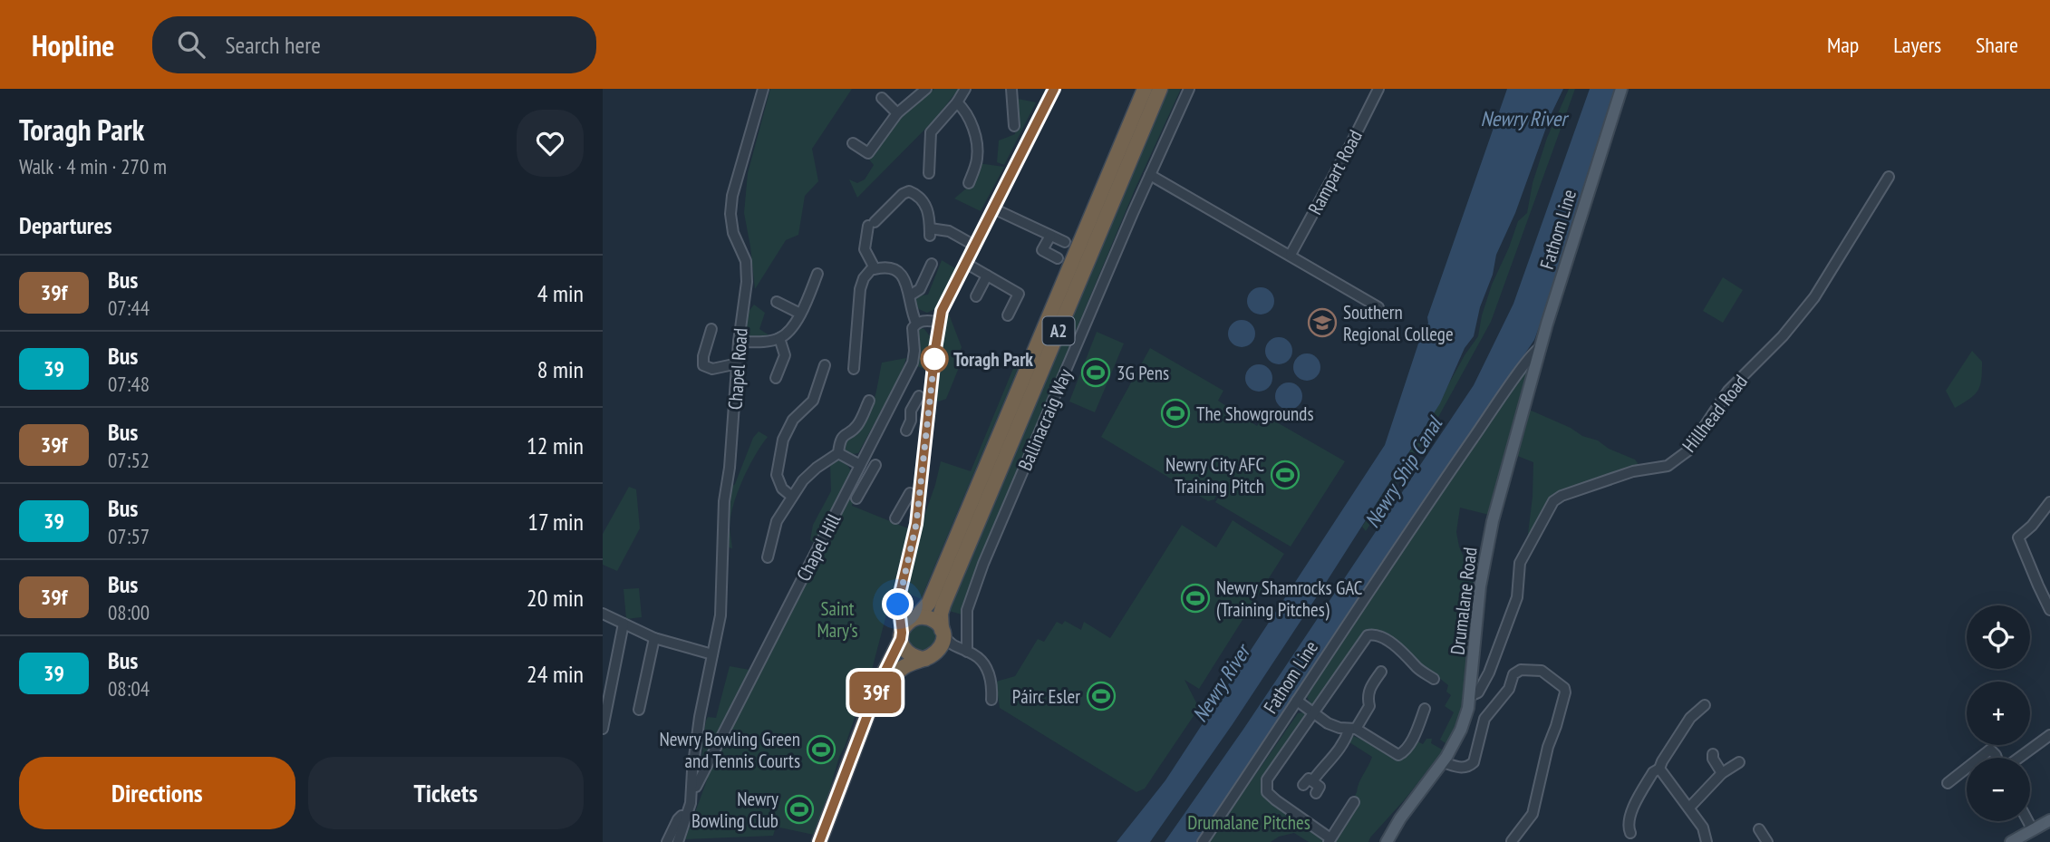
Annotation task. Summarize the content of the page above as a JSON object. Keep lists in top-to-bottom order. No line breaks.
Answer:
{"streets":{"highway":["A2"],"main road":["Fathom Line","Drumalane Road"],"street":["Rampart Road","Chapel Road","Hillhead Road","Ballinacraig Way","Chapel Hill"]},"crossings":[["Fathom Line","Drumalane Road"],["Chapel Road","Chapel Hill"],["Hillhead Road","Drumalane Road"]],"water":["Newry River","Newry Ship Canal"],"parks":["Saint Mary's","Drumalane Pitches"],"places":{"school or university":["Southern Regional College"],"other":["Toragh Park"],"sports":["3G Pens","The Showgrounds","Newry City AFC Training Pitch","Newry Shamrocks GAC (Training Pitches)","Páirc Esler","Newry Bowling Green and Tennis Courts","Newry Bowling Club"]},"lines":["bus line 39f"],"page":{"header":"Hopline","search":"Search here","nav":["Map","Layers","Share"],"heading":[["Toragh Park","Walk · 4 min · 270 m"],"Departures"],"on_map":"39f","list":[{"mark":"39f","name":"Bus","note":"07:44","value":"4 min"},{"mark":"39","name":"Bus","note":"07:48","value":"8 min"},{"mark":"39f","name":"Bus","note":"07:52","value":"12 min"},{"mark":"39","name":"Bus","note":"07:57","value":"17 min"},{"mark":"39f","name":"Bus","note":"08:00","value":"20 min"},{"mark":"39","name":"Bus","note":"08:04","value":"24 min"}],"map_buttons":["+","−"],"buttons":["Directions","Tickets"]}}
